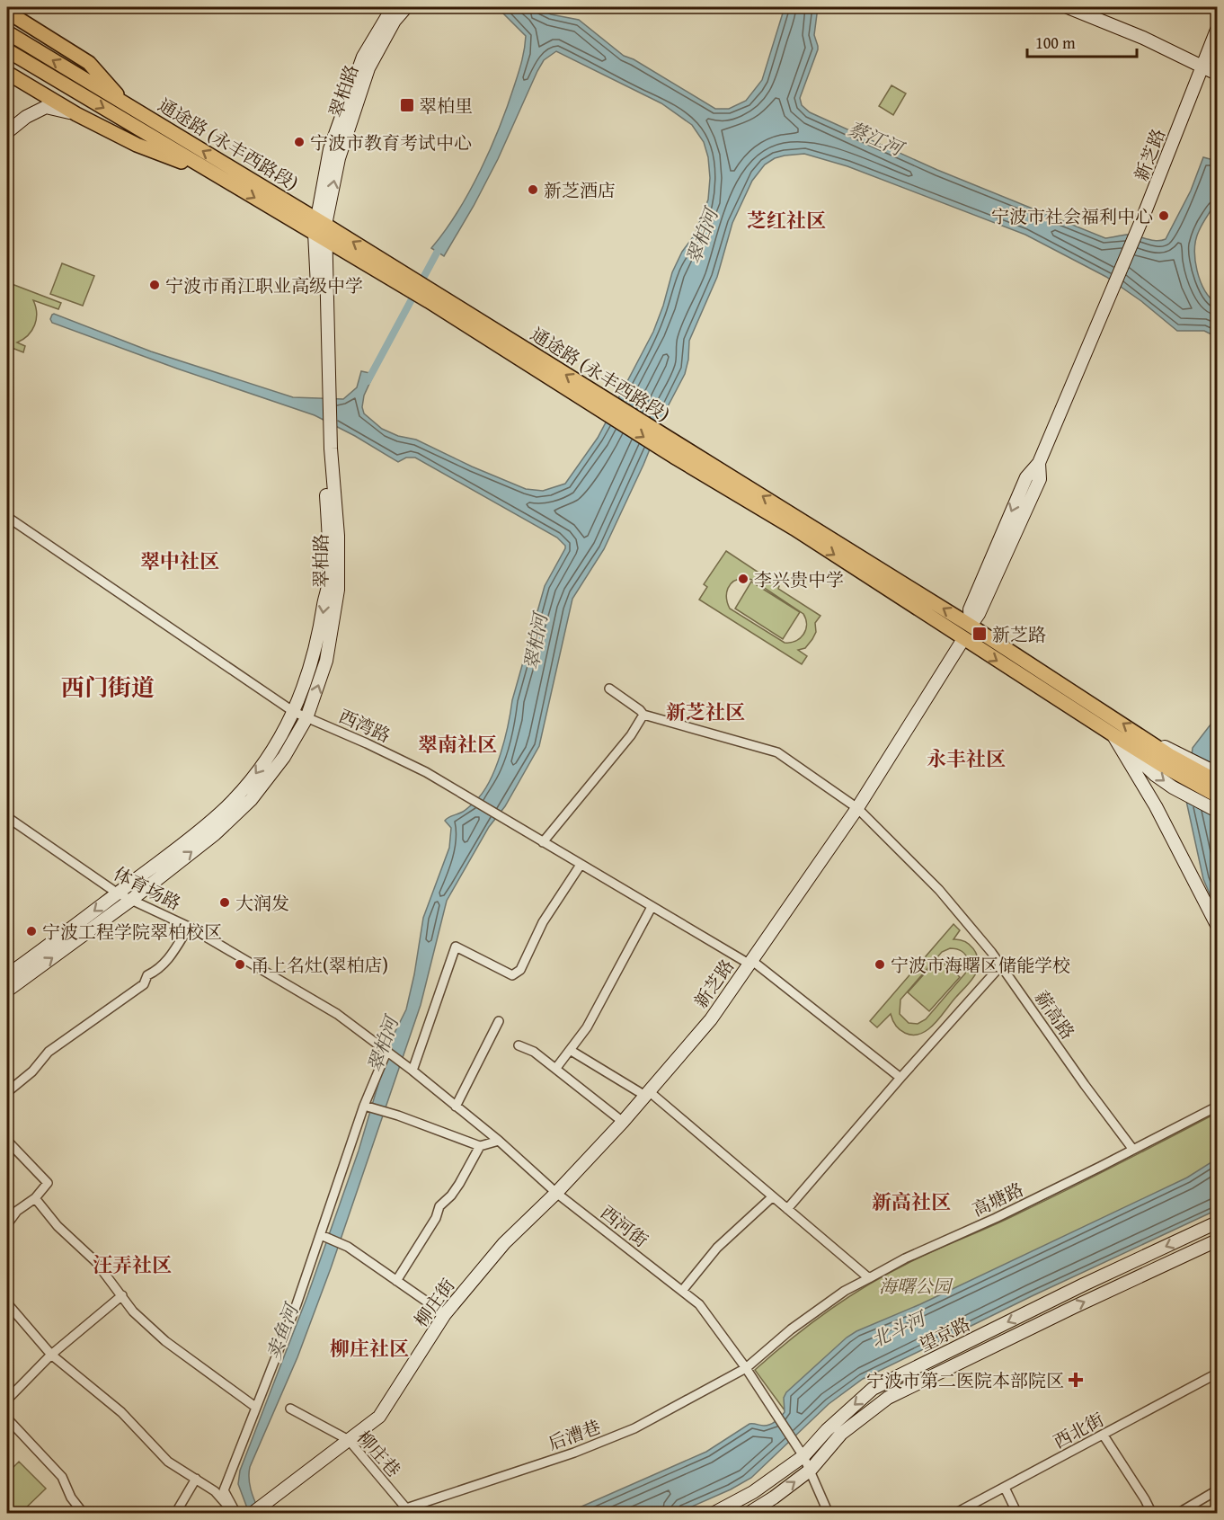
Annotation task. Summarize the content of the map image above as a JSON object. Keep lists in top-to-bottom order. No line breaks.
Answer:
{"streets":{"main road":["翠柏路","通途路 (永丰西路段)","新芝路","柳庄街","望京路"],"street":["西湾路","体育场路","薪高路","高塘路","西河街","西北街","后漕巷","柳庄巷"]},"crossings":[["翠柏路","通途路 (永丰西路段)"],["翠柏路","西湾路"],["翠柏路","体育场路"],["通途路 (永丰西路段)","新芝路"],["新芝路","西湾路"],["新芝路","薪高路"],["新芝路","西河街"],["新芝路","柳庄街"],["体育场路","西河街"],["薪高路","高塘路"],["高塘路","西河街"],["高塘路","后漕巷"],["西河街","柳庄街"],["西河街","望京路"],["西河街","后漕巷"],["柳庄街","柳庄巷"],["后漕巷","柳庄巷"]],"districts":["芝红社区","翠中社区","西门街道","新芝社区","翠南社区","永丰社区","新高社区","汪弄社区","柳庄社区"],"water":["蔡江河","翠柏河","北斗河","卖鱼河"],"parks":["海曙公园"],"places":{"transit":["翠柏里","新芝路"],"other":["宁波市教育考试中心","新芝酒店","宁波市社会福利中心","宁波市甬江职业高级中学","李兴贵中学","大润发","宁波工程学院翠柏校区","甬上名灶(翠柏店)","宁波市海曙区储能学校"],"health":["宁波市第二医院本部院区"]},"scale_bar":"100 m"}
